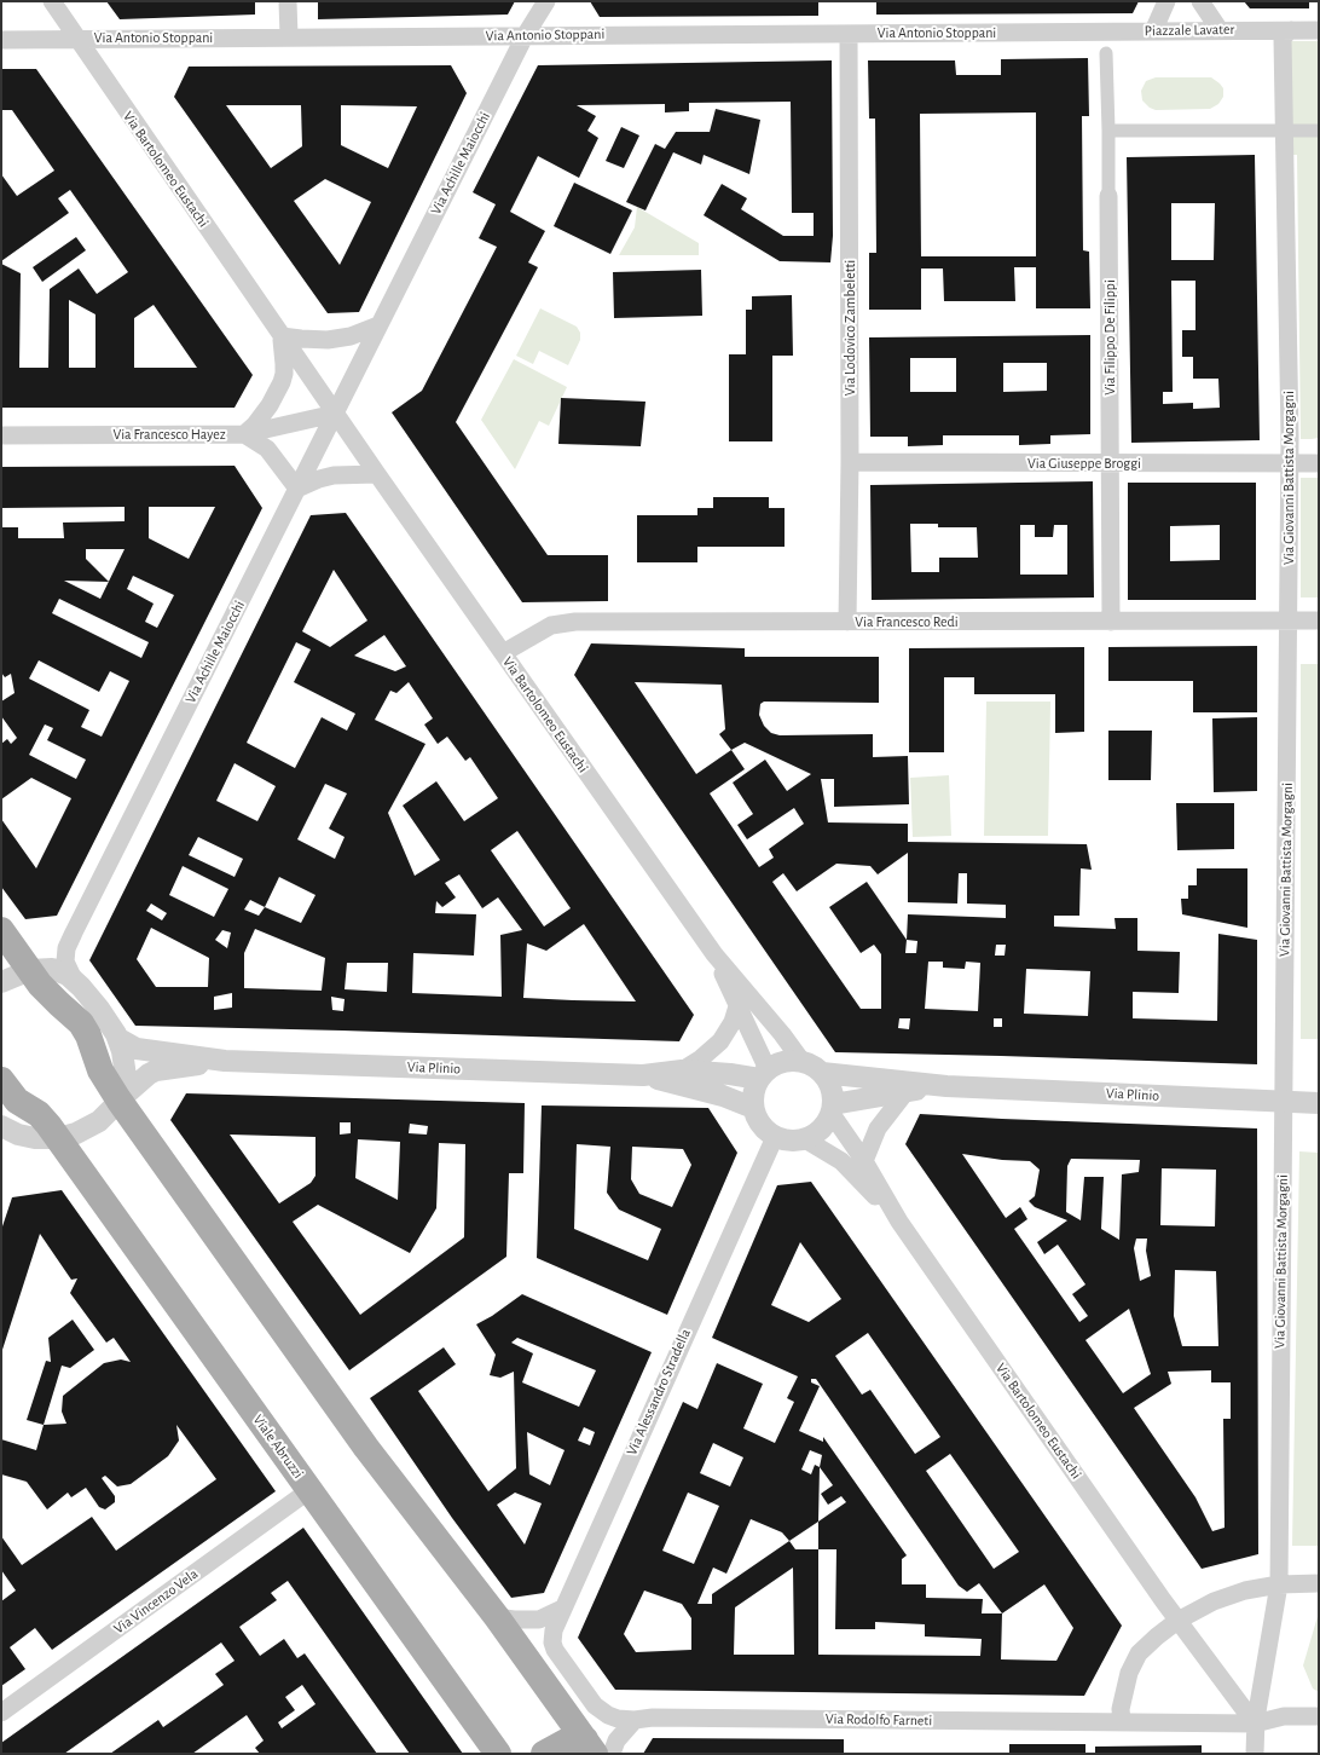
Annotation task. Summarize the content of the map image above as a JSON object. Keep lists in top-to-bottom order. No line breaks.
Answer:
{"streets":{"main road":["Viale Abruzzi"],"street":["Piazzale Lavater","Via Antonio Stoppani","Via Achille Maiocchi","Via Bartolomeo Eustachi","Via Lodovico Zambeletti","Via Filippo De Filippi","Via Francesco Hayez","Via Giuseppe Broggi","Via Giovanni Battista Morgagni","Via Francesco Redi","Via Plinio","Via Alessandro Stradella","Via Vincenzo Vela","Via Rodolfo Farneti"]},"crossings":[["Piazzale Lavater","Via Antonio Stoppani"],["Via Antonio Stoppani","Via Achille Maiocchi"],["Via Antonio Stoppani","Via Bartolomeo Eustachi"],["Via Antonio Stoppani","Via Lodovico Zambeletti"],["Via Achille Maiocchi","Via Bartolomeo Eustachi"],["Via Achille Maiocchi","Via Francesco Hayez"],["Via Bartolomeo Eustachi","Via Francesco Hayez"],["Via Bartolomeo Eustachi","Via Giovanni Battista Morgagni"],["Via Bartolomeo Eustachi","Via Francesco Redi"],["Via Bartolomeo Eustachi","Via Plinio"],["Via Bartolomeo Eustachi","Via Alessandro Stradella"],["Via Bartolomeo Eustachi","Via Rodolfo Farneti"],["Via Lodovico Zambeletti","Via Giuseppe Broggi"],["Via Lodovico Zambeletti","Via Francesco Redi"],["Via Filippo De Filippi","Via Giuseppe Broggi"],["Via Filippo De Filippi","Via Francesco Redi"],["Via Giuseppe Broggi","Via Giovanni Battista Morgagni"],["Via Giovanni Battista Morgagni","Via Francesco Redi"],["Via Giovanni Battista Morgagni","Via Plinio"],["Via Giovanni Battista Morgagni","Via Rodolfo Farneti"],["Via Plinio","Via Alessandro Stradella"],["Via Alessandro Stradella","Via Rodolfo Farneti"],["Viale Abruzzi","Via Vincenzo Vela"]]}
